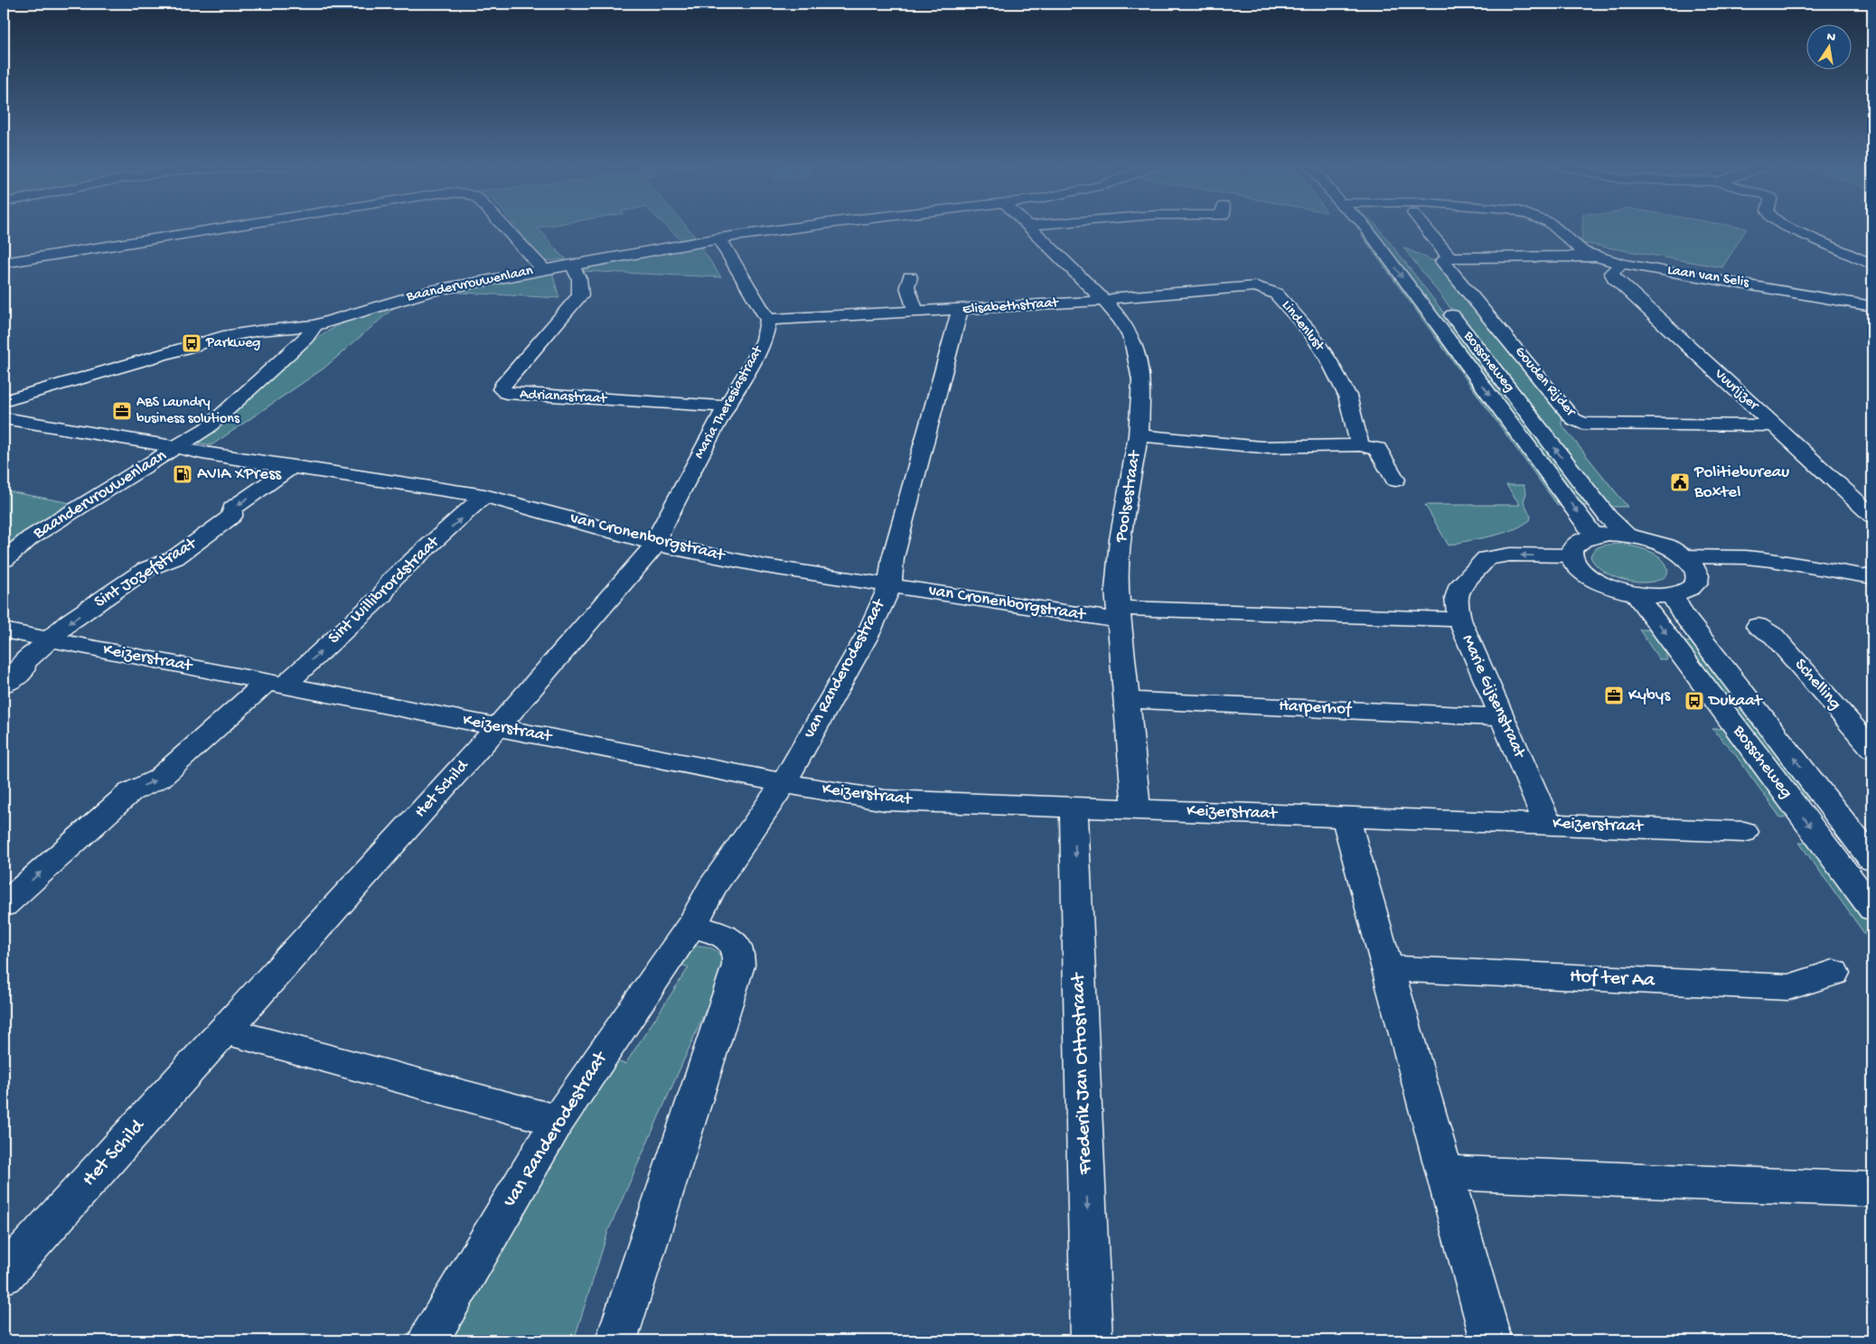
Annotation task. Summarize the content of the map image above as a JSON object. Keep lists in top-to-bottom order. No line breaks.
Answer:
{"streets":{"street":["Laan van Selis","Baandervrouwenlaan","Elisabethstraat","Lindenlust","Bosscheweg","Gouden Rijder","Vuurijzer","Adrianastraat","Maria Theresiastraat","Poolsestraat","van Cronenborgstraat","Sint Jozefstraat","Sint Willibrordstraat","Keizerstraat","van Randerodestraat","Schelling","Marie Gijsenstraat","Harperhof","Het Schild","Hof ter Aa","Frederik Jan Ottostraat"]},"crossings":[["Laan van Selis","Vuurijzer"],["Baandervrouwenlaan","Adrianastraat"],["Baandervrouwenlaan","van Cronenborgstraat"],["Elisabethstraat","Lindenlust"],["Elisabethstraat","Maria Theresiastraat"],["Elisabethstraat","Poolsestraat"],["Elisabethstraat","van Randerodestraat"],["Lindenlust","Poolsestraat"],["Gouden Rijder","Vuurijzer"],["Adrianastraat","Maria Theresiastraat"],["Maria Theresiastraat","van Cronenborgstraat"],["Maria Theresiastraat","Het Schild"],["Poolsestraat","van Cronenborgstraat"],["Poolsestraat","Keizerstraat"],["Poolsestraat","Harperhof"],["van Cronenborgstraat","Sint Jozefstraat"],["van Cronenborgstraat","Sint Willibrordstraat"],["van Cronenborgstraat","van Randerodestraat"],["van Cronenborgstraat","Het Schild"],["Sint Jozefstraat","Keizerstraat"],["Sint Willibrordstraat","Keizerstraat"],["Keizerstraat","van Randerodestraat"],["Keizerstraat","Marie Gijsenstraat"],["Keizerstraat","Het Schild"],["Keizerstraat","Frederik Jan Ottostraat"],["Marie Gijsenstraat","Harperhof"]],"one_way":["Sint Willibrordstraat","Frederik Jan Ottostraat"],"places":{"bus stop":["Parkweg","Dukaat"],"office":["ABS Laundry business solutions","Kybys"],"fuel station":["AVIA XPress"],"public building":["Politiebureau Boxtel"]},"north":"top"}
